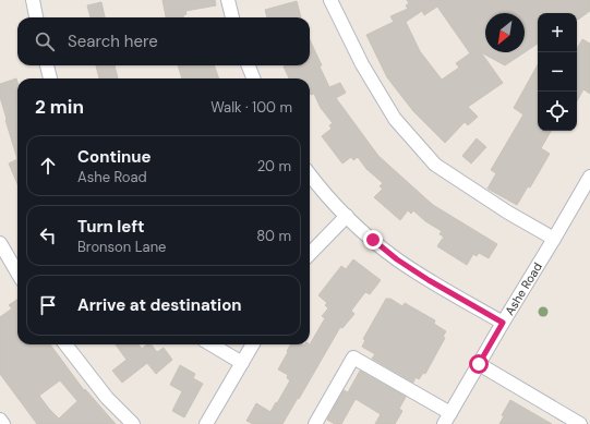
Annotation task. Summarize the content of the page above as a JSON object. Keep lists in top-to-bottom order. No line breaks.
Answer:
{"streets":{"street":["Ashe Road"]},"north":"bottom left","page":{"map_buttons":["+","−"],"search":"Search here","heading":["2 min","Walk · 100 m"],"list":[["Continue","Ashe Road","20 m"],["Turn left","Bronson Lane","80 m"],"Arrive at destination"]}}
